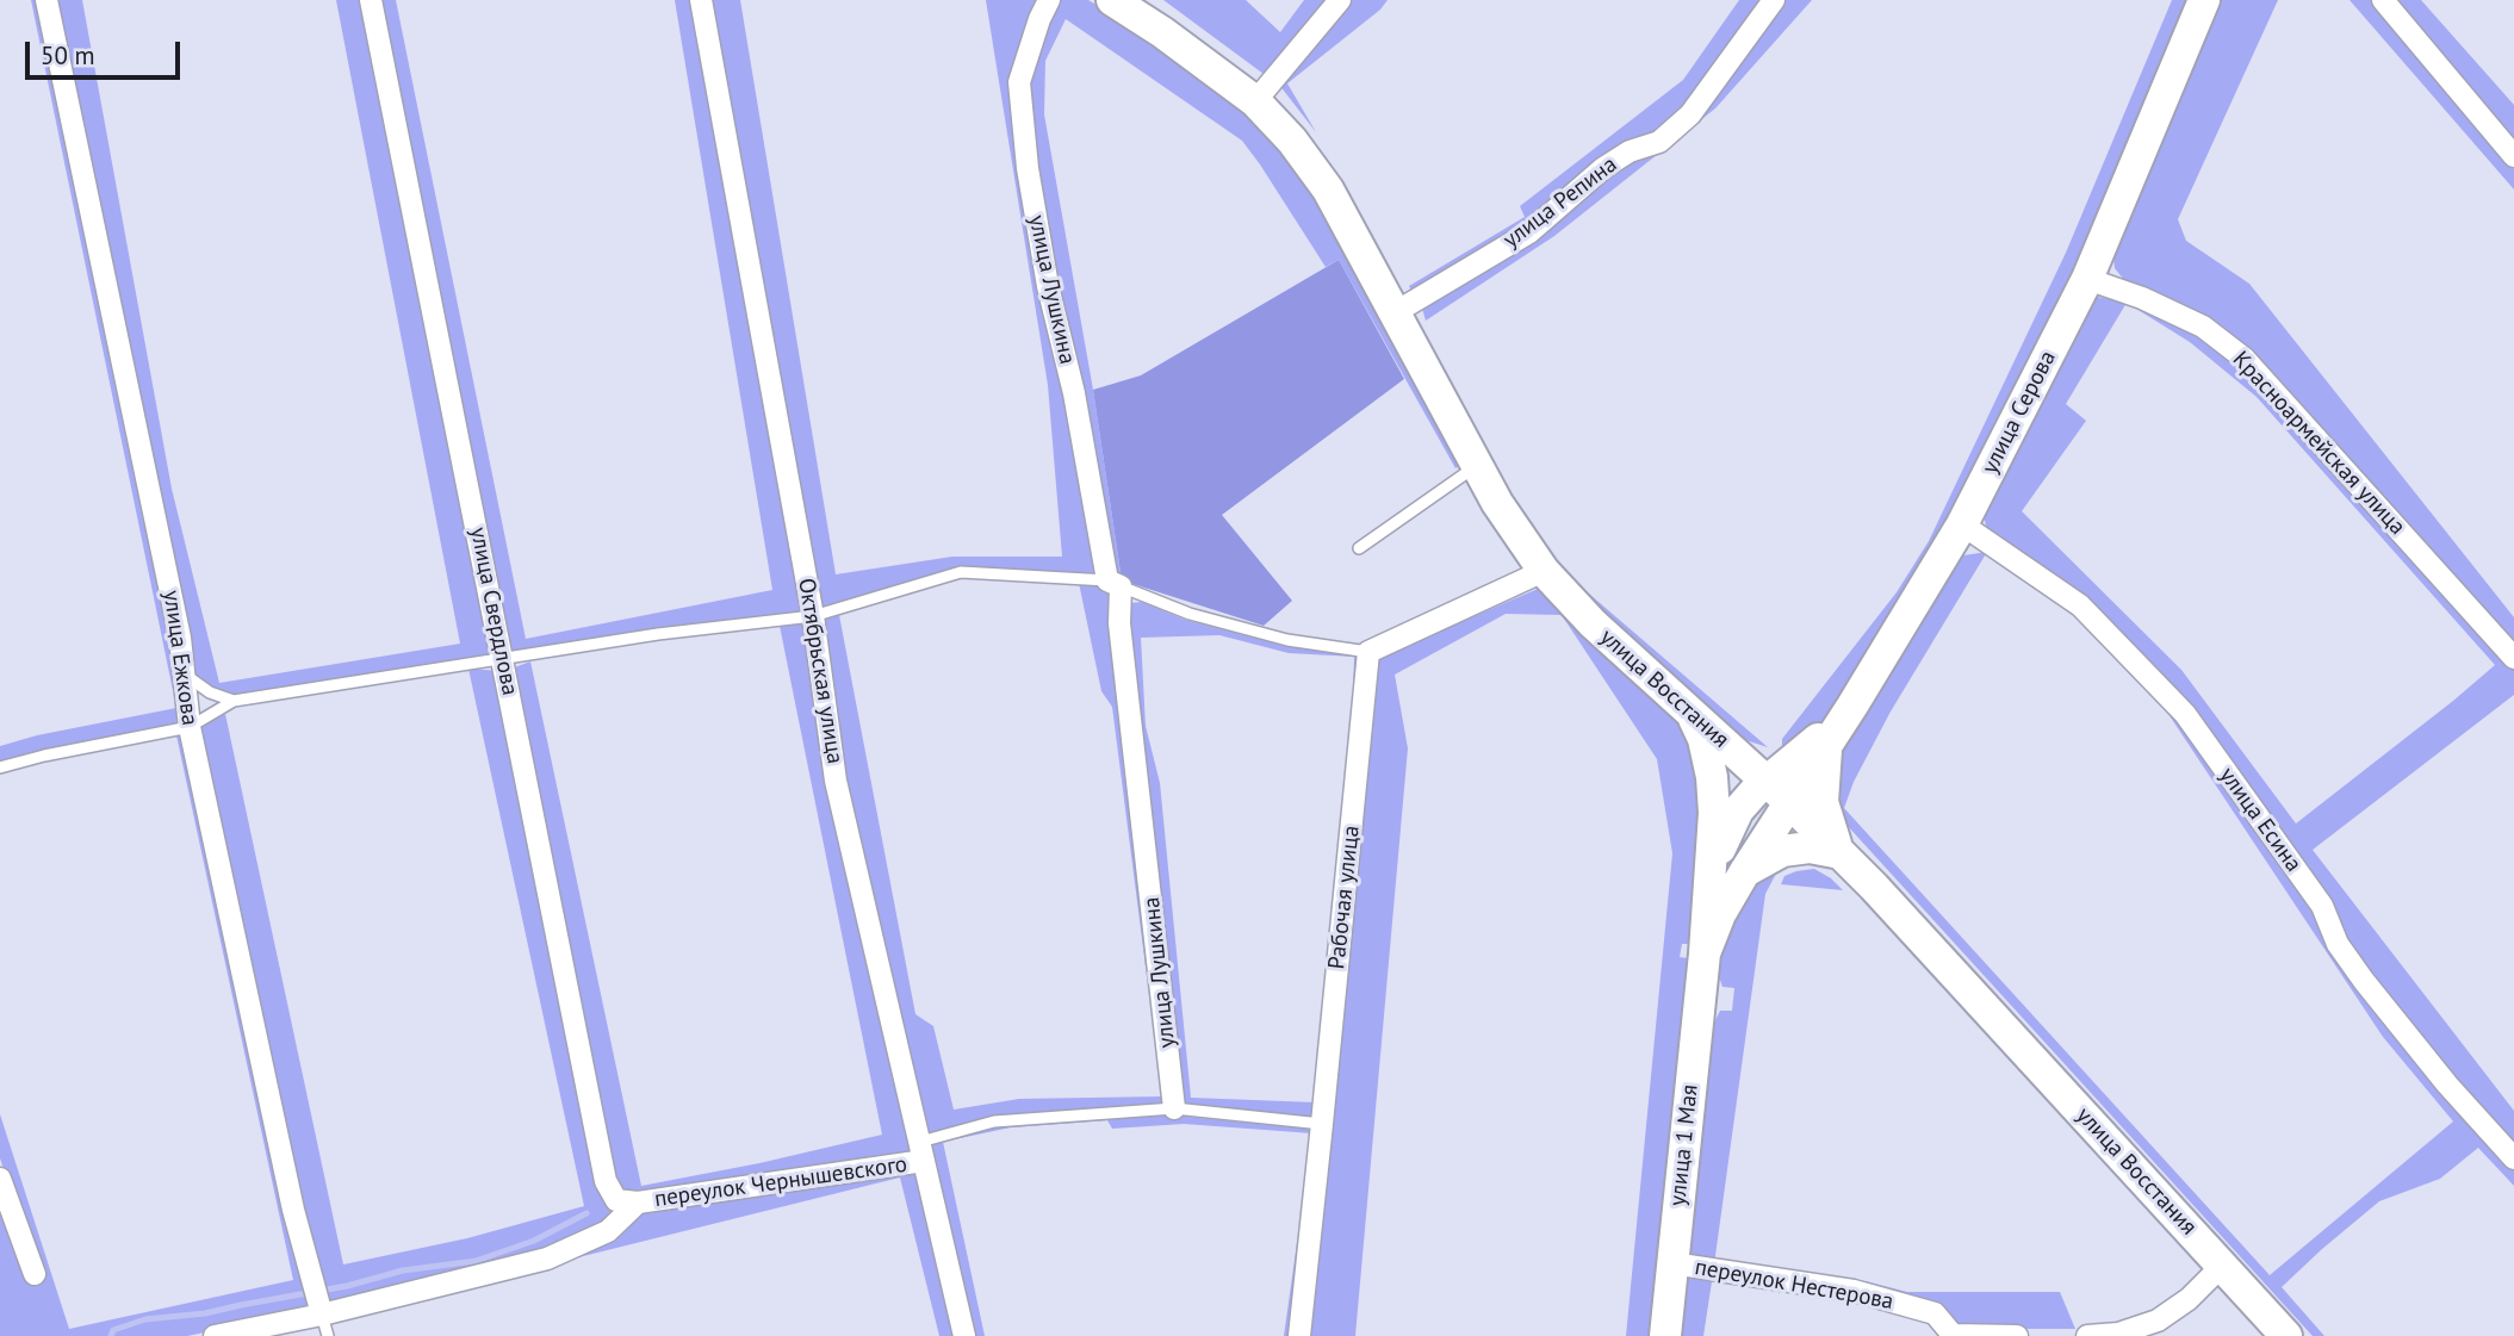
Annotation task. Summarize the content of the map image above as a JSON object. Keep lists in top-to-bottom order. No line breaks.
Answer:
{"streets":{"main road":["улица Серова","улица Восстания","улица 1 Мая"],"street":["улица Репина","улица Лушкина","Красноармейская улица","улица Свердлова","улица Ежкова","Октябрьская улица","улица Есина","Рабочая улица","переулок Чернышевского","переулок Нестерова"]},"crossings":[["улица Репина","улица Восстания"],["улица Серова","Красноармейская улица"],["улица Серова","улица Восстания"],["улица Серова","улица Есина"],["улица Серова","улица 1 Мая"],["улица Свердлова","переулок Чернышевского"],["улица Ежкова","переулок Чернышевского"],["Октябрьская улица","переулок Чернышевского"],["улица Восстания","улица 1 Мая"],["улица 1 Мая","переулок Нестерова"]],"scale_bar":"50 m"}
